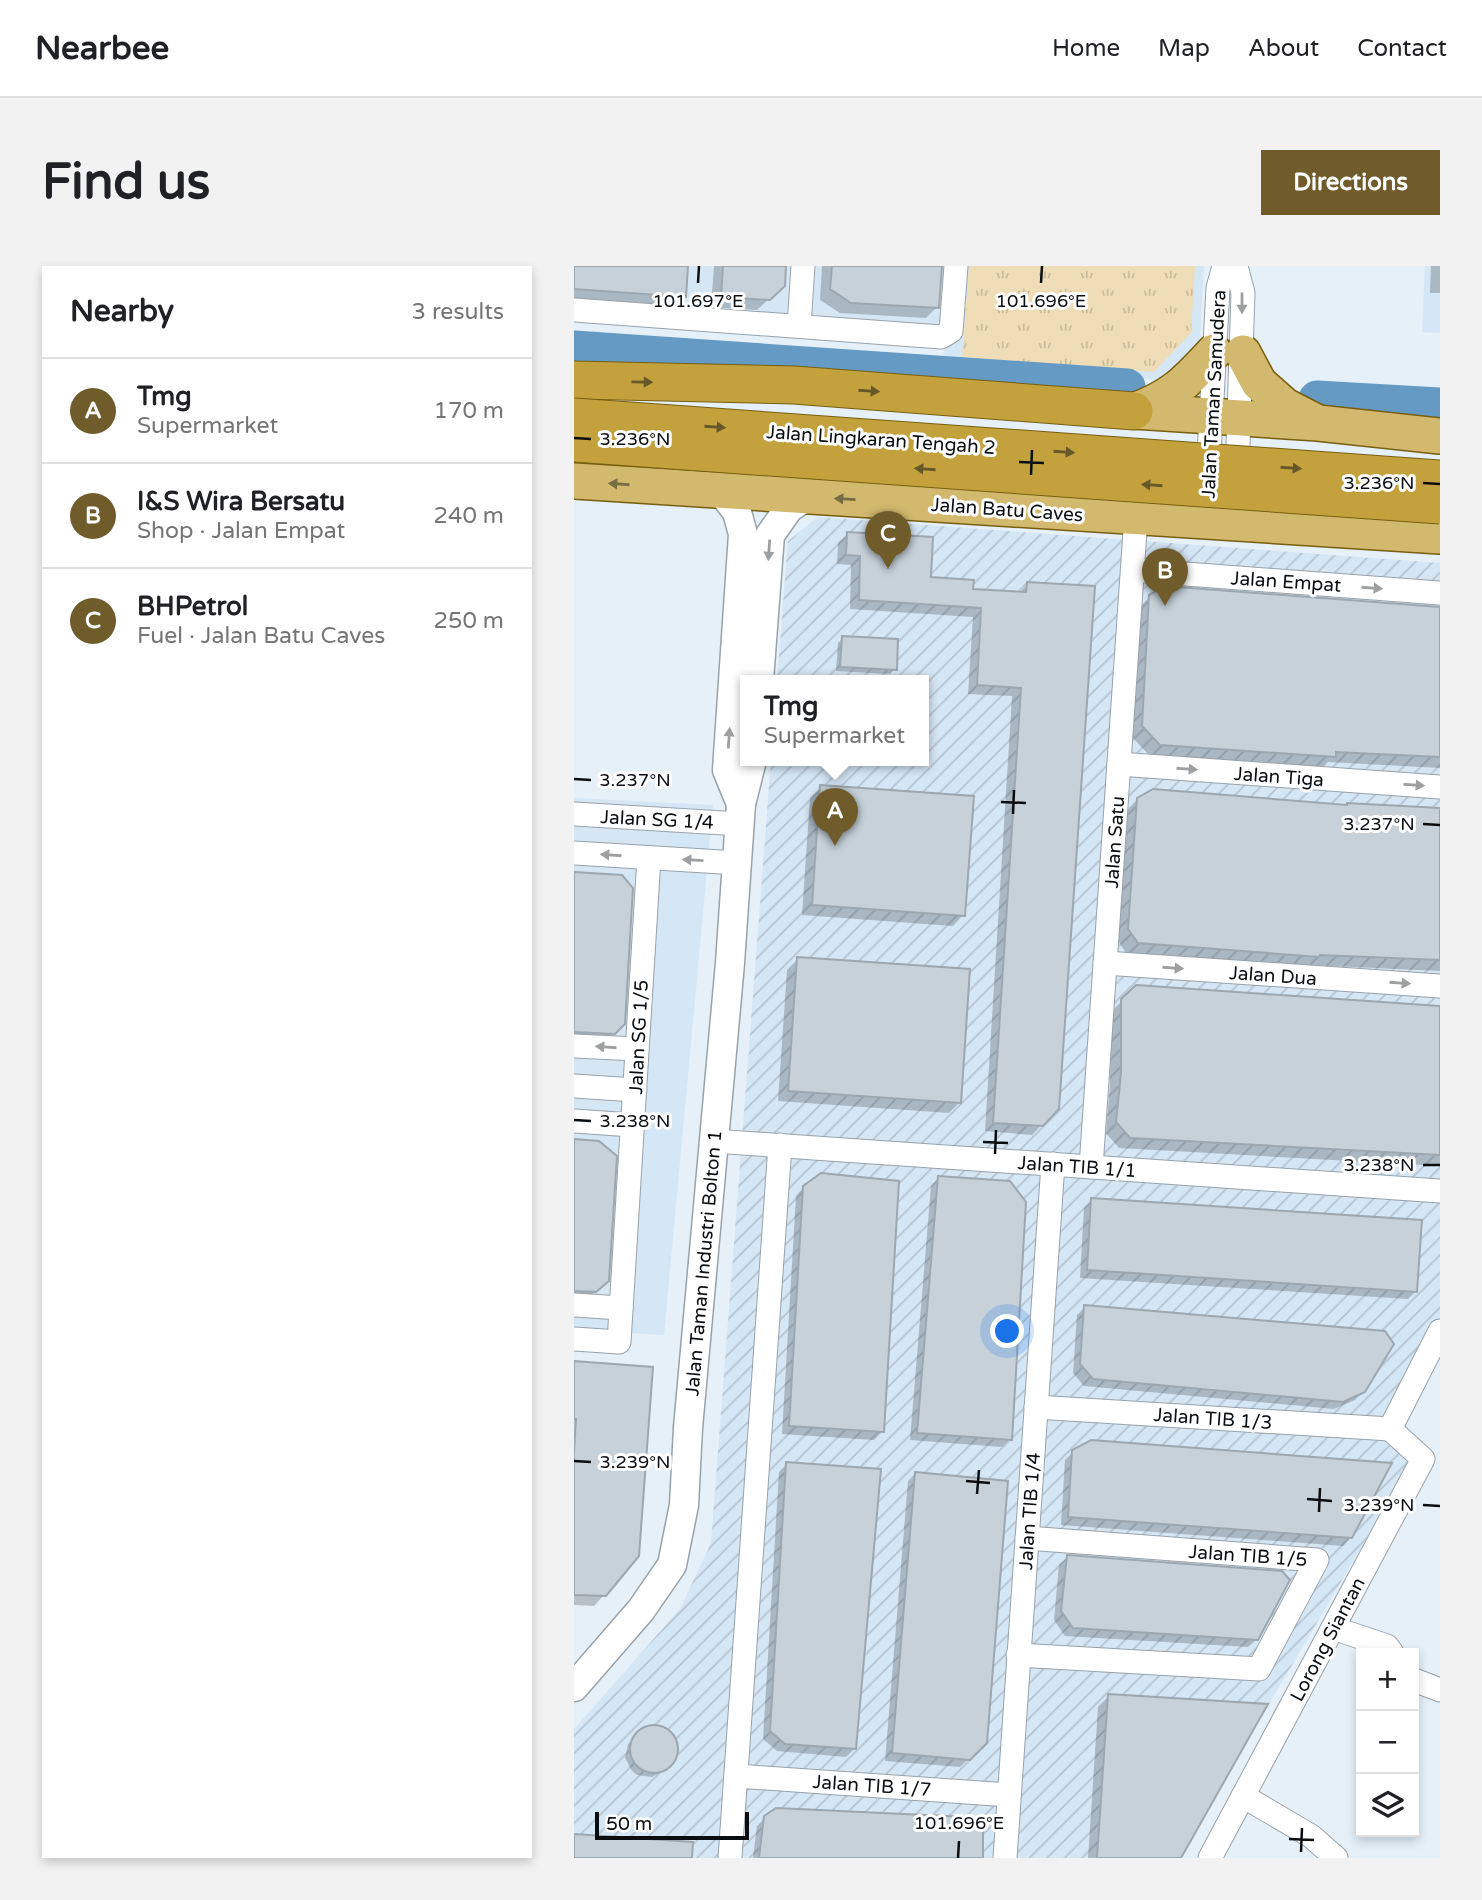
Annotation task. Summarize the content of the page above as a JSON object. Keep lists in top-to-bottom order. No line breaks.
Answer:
{"streets":{"highway":["Jalan Lingkaran Tengah 2"],"main road":["Jalan Batu Caves"],"street":["Jalan Taman Samudera","Jalan Empat","Jalan Tiga","Jalan SG 1/4","Jalan Satu","Jalan Dua","Jalan SG 1/5","Jalan TIB 1/1","Jalan Taman Industri Bolton 1","Jalan TIB 1/3","Jalan TIB 1/4","Jalan TIB 1/5","Lorong Siantan","Jalan TIB 1/7"]},"crossings":[["Jalan Taman Samudera","Jalan Batu Caves"],["Jalan Batu Caves","Jalan Satu"],["Jalan Batu Caves","Jalan Taman Industri Bolton 1"],["Jalan Empat","Jalan Satu"],["Jalan Tiga","Jalan Satu"],["Jalan SG 1/4","Jalan Taman Industri Bolton 1"],["Jalan Satu","Jalan Dua"],["Jalan Satu","Jalan TIB 1/1"],["Jalan TIB 1/1","Jalan Taman Industri Bolton 1"],["Jalan TIB 1/1","Jalan TIB 1/4"],["Jalan TIB 1/3","Jalan TIB 1/4"],["Jalan TIB 1/3","Lorong Siantan"],["Jalan TIB 1/4","Jalan TIB 1/5"],["Jalan TIB 1/4","Jalan TIB 1/7"]],"one_way":["Jalan Batu Caves","Jalan Empat","Jalan Tiga","Jalan Dua"],"scale_bar":"50 m","page":{"header":"Nearbee","nav":["Home","Map","About","Contact"],"buttons":"Directions","title":"Find us","heading":["Nearby","3 results"],"list":[{"mark":"A","name":"Tmg","note":"Supermarket","value":"170 m"},{"mark":"B","name":"I&S Wira Bersatu","note":"Shop · Jalan Empat","value":"240 m"},{"mark":"C","name":"BHPetrol","note":"Fuel · Jalan Batu Caves","value":"250 m"}],"pins":["C","B","A"],"popup":["Tmg","Supermarket"],"map_buttons":["+","−"],"scale":"50 m"},"coordinates":["101.697°E","101.696°E","3.236°N","3.237°N","3.238°N","3.239°N"]}
